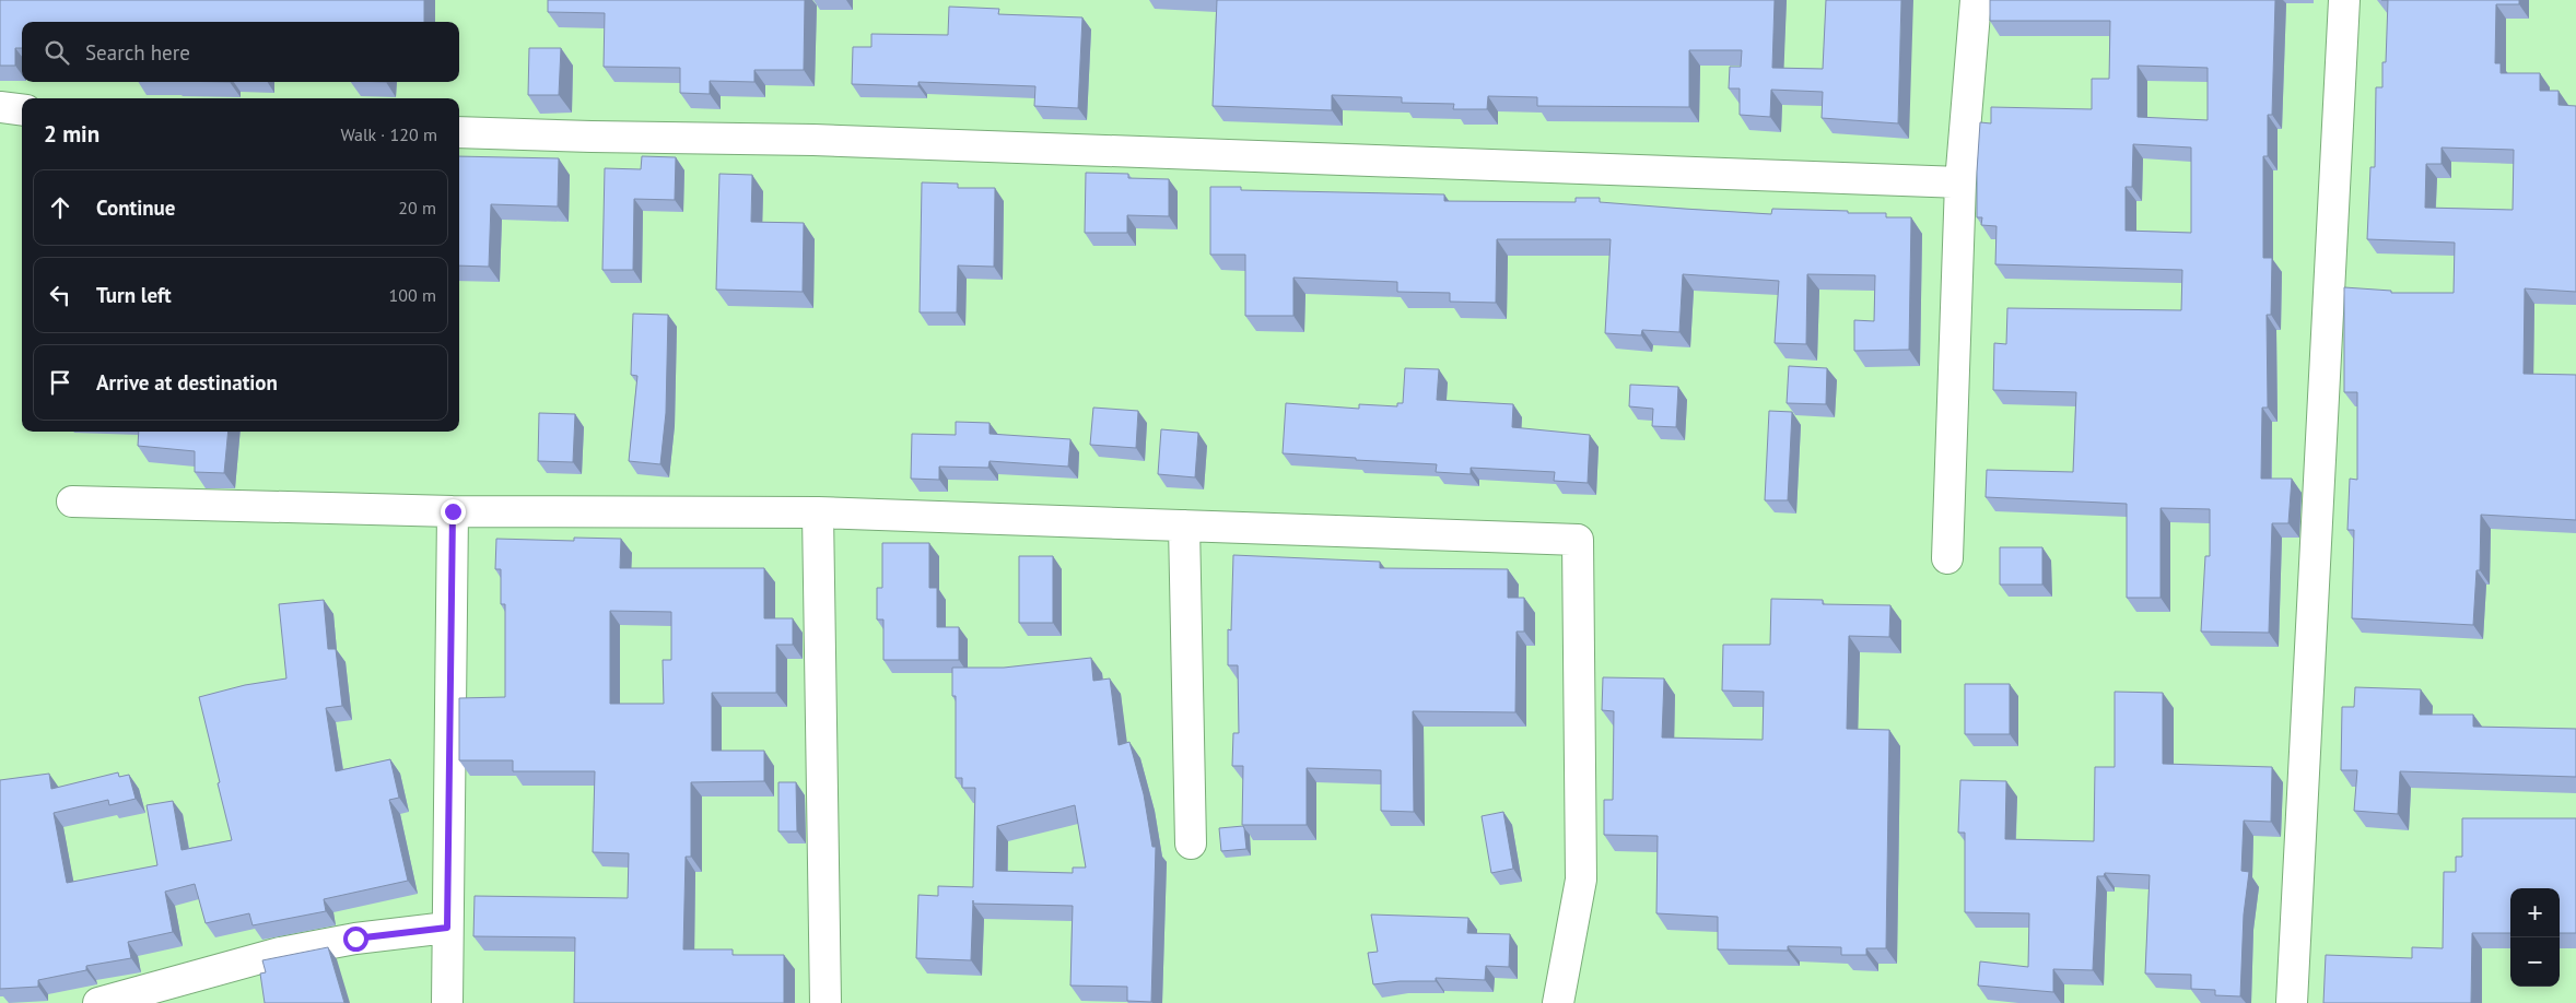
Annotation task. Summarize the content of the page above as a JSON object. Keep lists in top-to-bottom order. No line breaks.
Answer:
{"page":{"search":"Search here","heading":["2 min","Walk · 120 m"],"list":[["Continue","20 m"],["Turn left","100 m"],"Arrive at destination"],"map_buttons":["+","−"]}}
